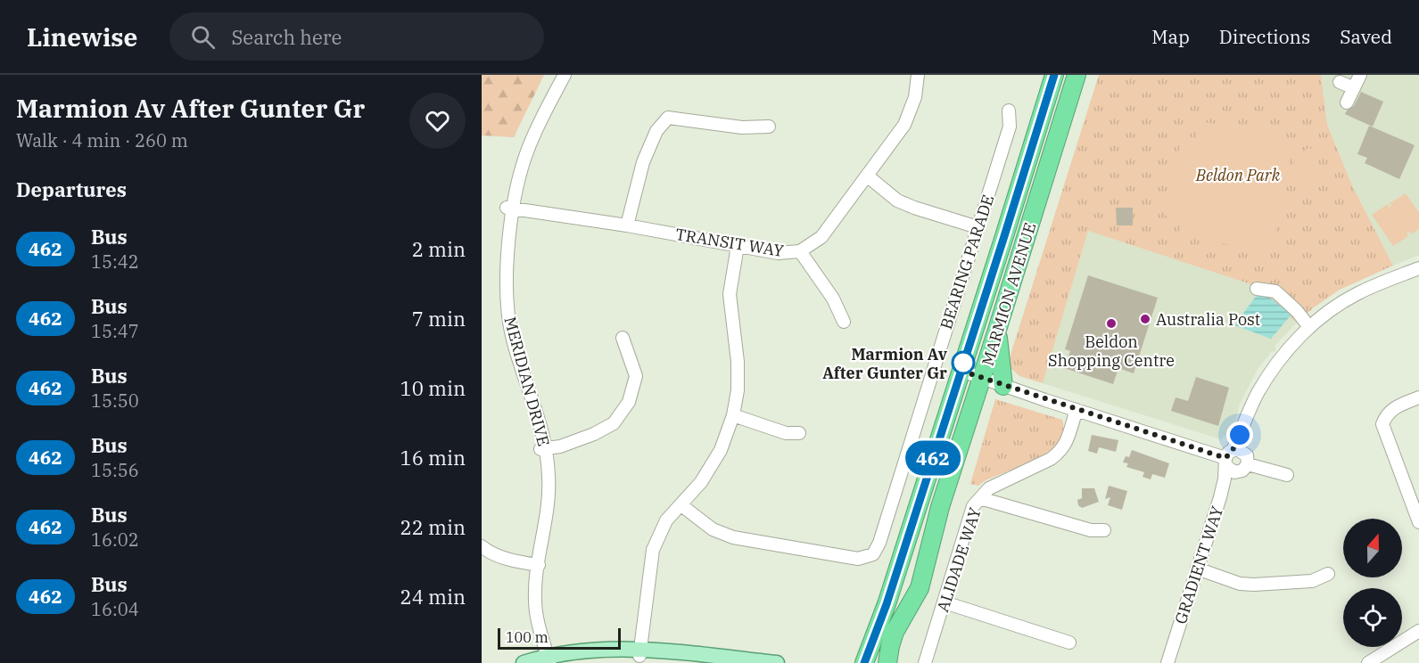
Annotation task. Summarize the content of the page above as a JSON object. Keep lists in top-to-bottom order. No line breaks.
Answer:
{"streets":{"highway":["MARMION AVENUE"],"street":["TRANSIT WAY","BEARING PARADE","MERIDIAN DRIVE","ALIDADE WAY","GRADIENT WAY"]},"crossings":[["TRANSIT WAY","MERIDIAN DRIVE"]],"parks":["Beldon Park"],"places":["Australia Post","Beldon Shopping Centre","Marmion Av After Gunter Gr"],"lines":["bus line 462"],"scale_bar":"100 m","north":"top","page":{"header":"Linewise","search":"Search here","nav":["Map","Directions","Saved"],"heading":[["Marmion Av After Gunter Gr","Walk · 4 min · 260 m"],"Departures"],"on_map":"462","list":[{"mark":"462","name":"Bus","note":"15:42","value":"2 min"},{"mark":"462","name":"Bus","note":"15:47","value":"7 min"},{"mark":"462","name":"Bus","note":"15:50","value":"10 min"},{"mark":"462","name":"Bus","note":"15:56","value":"16 min"},{"mark":"462","name":"Bus","note":"16:02","value":"22 min"},{"mark":"462","name":"Bus","note":"16:04","value":"24 min"}],"scale":"100 m"}}
